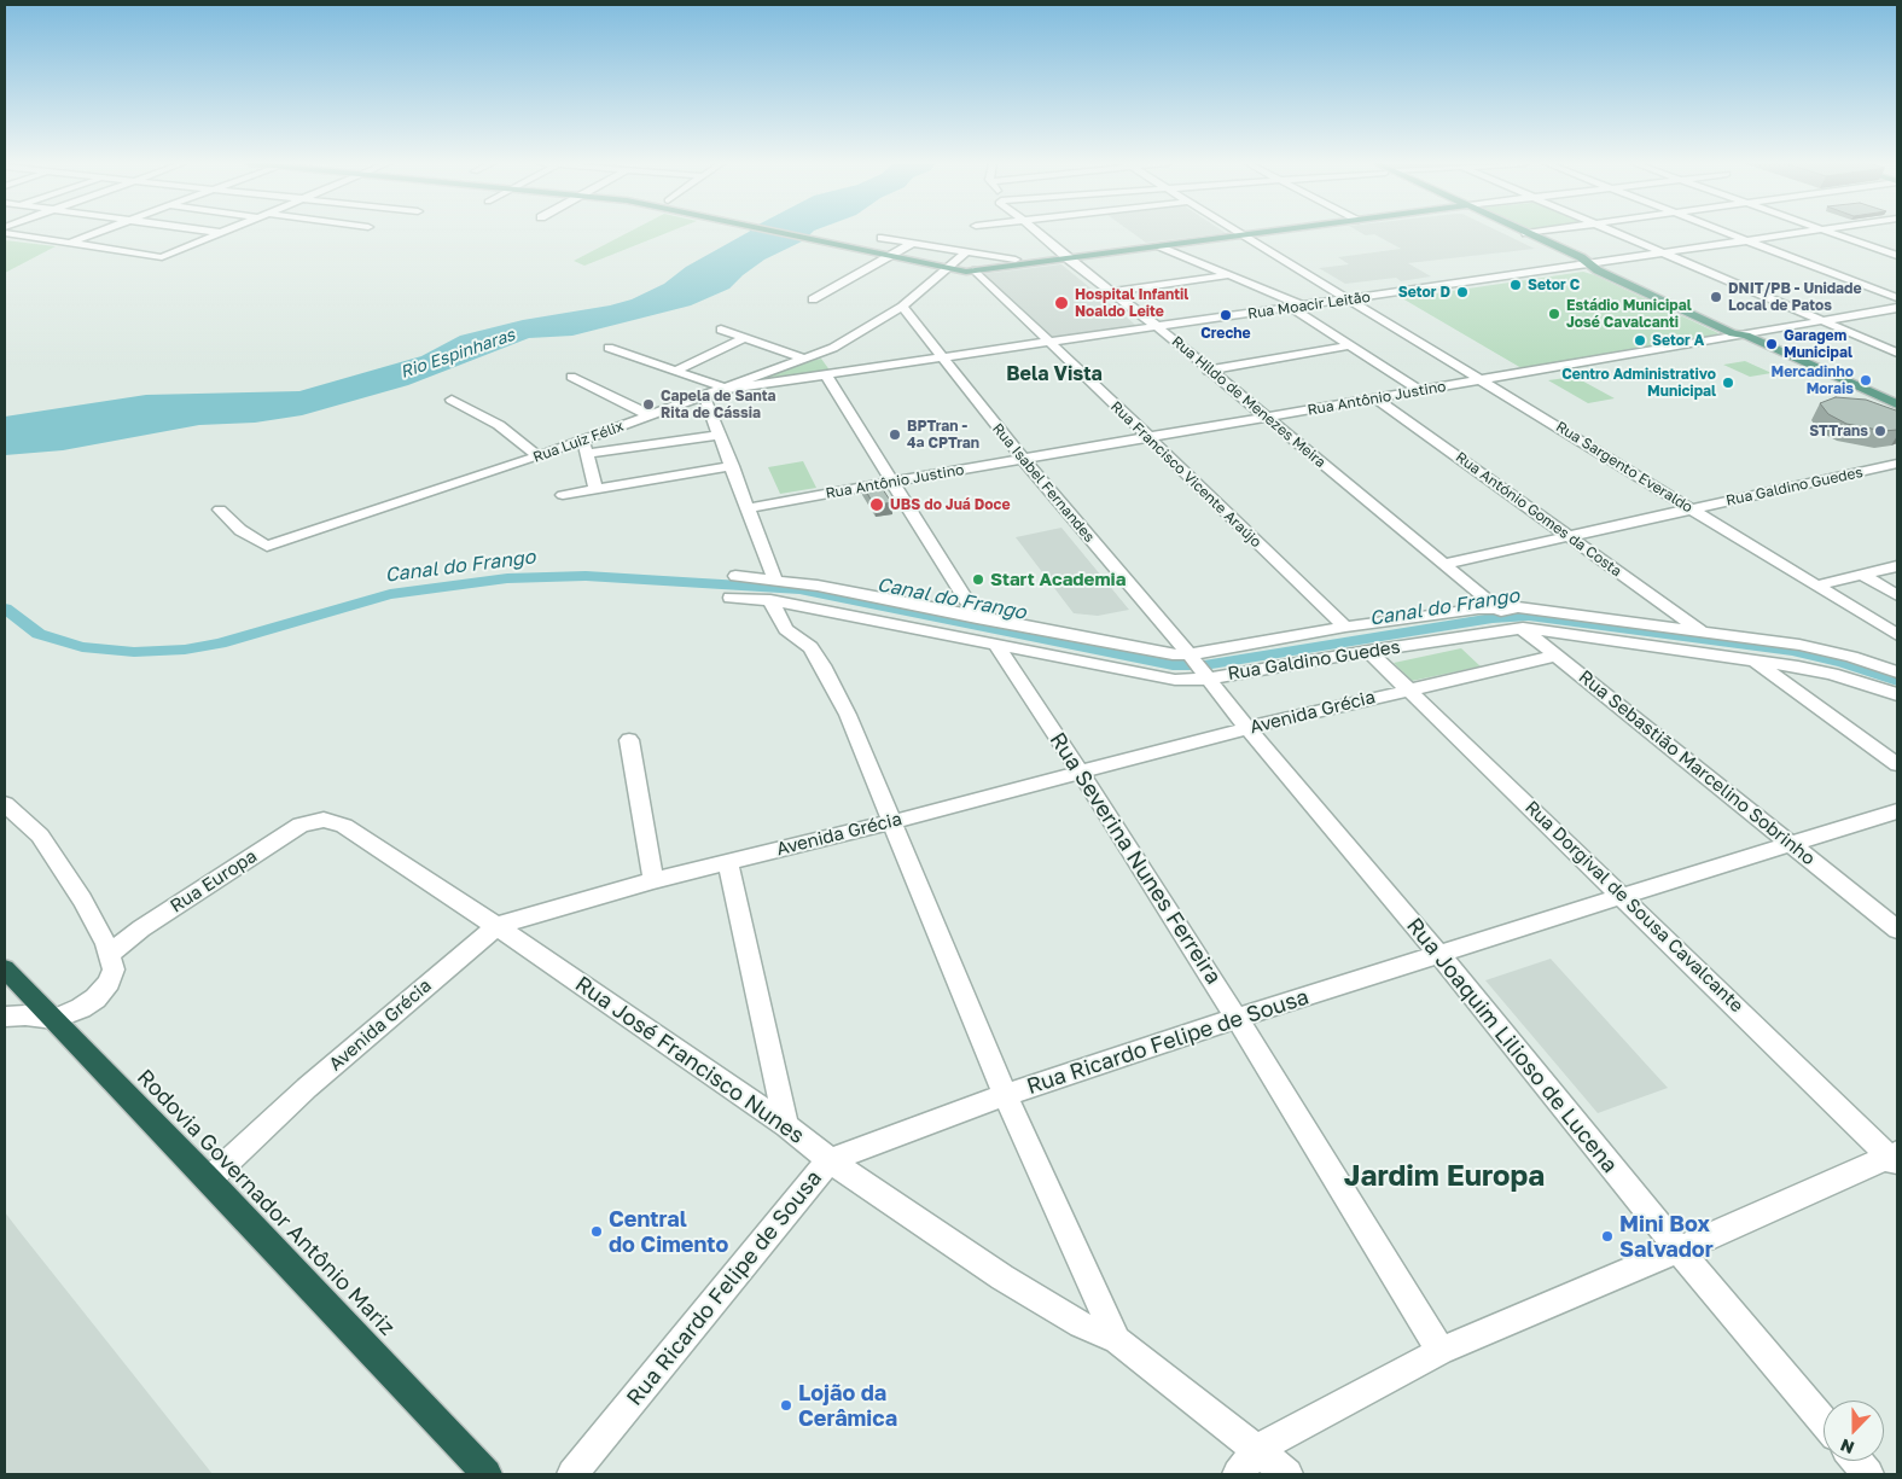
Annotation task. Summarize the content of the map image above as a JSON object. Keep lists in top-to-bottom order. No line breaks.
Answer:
{"streets":{"highway":["Rodovia Governador Antônio Mariz"],"street":["Rua Moacir Leitão","Rua Antônio Justino","Rua Hildo de Menezes Meira","Rua Luiz Félix","Rua Sargento Everaldo","Rua Francisco Vicente Araújo","Rua Isabel Fernandes","Rua Galdino Guedes","Rua António Gomes da Costa","Avenida Grécia","Rua Sebastião Marcelino Sobrinho","Rua Severina Nunes Ferreira","Rua Europa","Rua Dorgival de Sousa Cavalcante","Rua Ricardo Felipe de Sousa","Rua Joaquim Lilioso de Lucena","Rua José Francisco Nunes"]},"crossings":[["Rua Moacir Leitão","Rua Hildo de Menezes Meira"],["Rua Moacir Leitão","Rua Luiz Félix"],["Rua Moacir Leitão","Rua Sargento Everaldo"],["Rua Moacir Leitão","Rua Francisco Vicente Araújo"],["Rua Moacir Leitão","Rua Isabel Fernandes"],["Rua Antônio Justino","Rua Hildo de Menezes Meira"],["Rua Antônio Justino","Rua Sargento Everaldo"],["Rua Antônio Justino","Rua Francisco Vicente Araújo"],["Rua Antônio Justino","Rua Isabel Fernandes"],["Rua Antônio Justino","Rua António Gomes da Costa"],["Rua Hildo de Menezes Meira","Rua Galdino Guedes"],["Rua Hildo de Menezes Meira","Rua Sebastião Marcelino Sobrinho"],["Rua Luiz Félix","Rua Isabel Fernandes"],["Rua Sargento Everaldo","Rua Galdino Guedes"],["Rua Francisco Vicente Araújo","Rua Galdino Guedes"],["Rua Isabel Fernandes","Rua Galdino Guedes"],["Rua Isabel Fernandes","Rua Joaquim Lilioso de Lucena"],["Rua Galdino Guedes","Rua António Gomes da Costa"],["Rua Galdino Guedes","Rua Sebastião Marcelino Sobrinho"],["Rua Galdino Guedes","Rua Severina Nunes Ferreira"],["Rua Galdino Guedes","Rua Dorgival de Sousa Cavalcante"],["Rua Galdino Guedes","Rua Joaquim Lilioso de Lucena"],["Avenida Grécia","Rua Sebastião Marcelino Sobrinho"],["Avenida Grécia","Rua Severina Nunes Ferreira"],["Avenida Grécia","Rua Dorgival de Sousa Cavalcante"],["Avenida Grécia","Rua Joaquim Lilioso de Lucena"],["Avenida Grécia","Rua José Francisco Nunes"],["Avenida Grécia","Rodovia Governador Antônio Mariz"],["Rua Sebastião Marcelino Sobrinho","Rua Ricardo Felipe de Sousa"],["Rua Severina Nunes Ferreira","Rua Ricardo Felipe de Sousa"],["Rua Europa","Rua José Francisco Nunes"],["Rua Dorgival de Sousa Cavalcante","Rua Ricardo Felipe de Sousa"],["Rua Ricardo Felipe de Sousa","Rua Joaquim Lilioso de Lucena"],["Rua Ricardo Felipe de Sousa","Rua José Francisco Nunes"]],"districts":["Bela Vista","Jardim Europa"],"water":["Rio Espinharas","Canal do Frango"],"places":["Setor C","Setor D","DNIT/PB - Unidade Local de Patos","Hospital Infantil Noaldo Leite","Estádio Municipal José Cavalcanti","Creche","Setor A","Garagem Municipal","Mercadinho Morais","Centro Administrativo Municipal","Capela de Santa Rita de Cássia","STTrans","BPTran - 4ª CPTran","UBS do Juá Doce","Start Academia","Central do Cimento","Mini Box Salvador","Lojão da Cerâmica"],"north":"bottom"}
